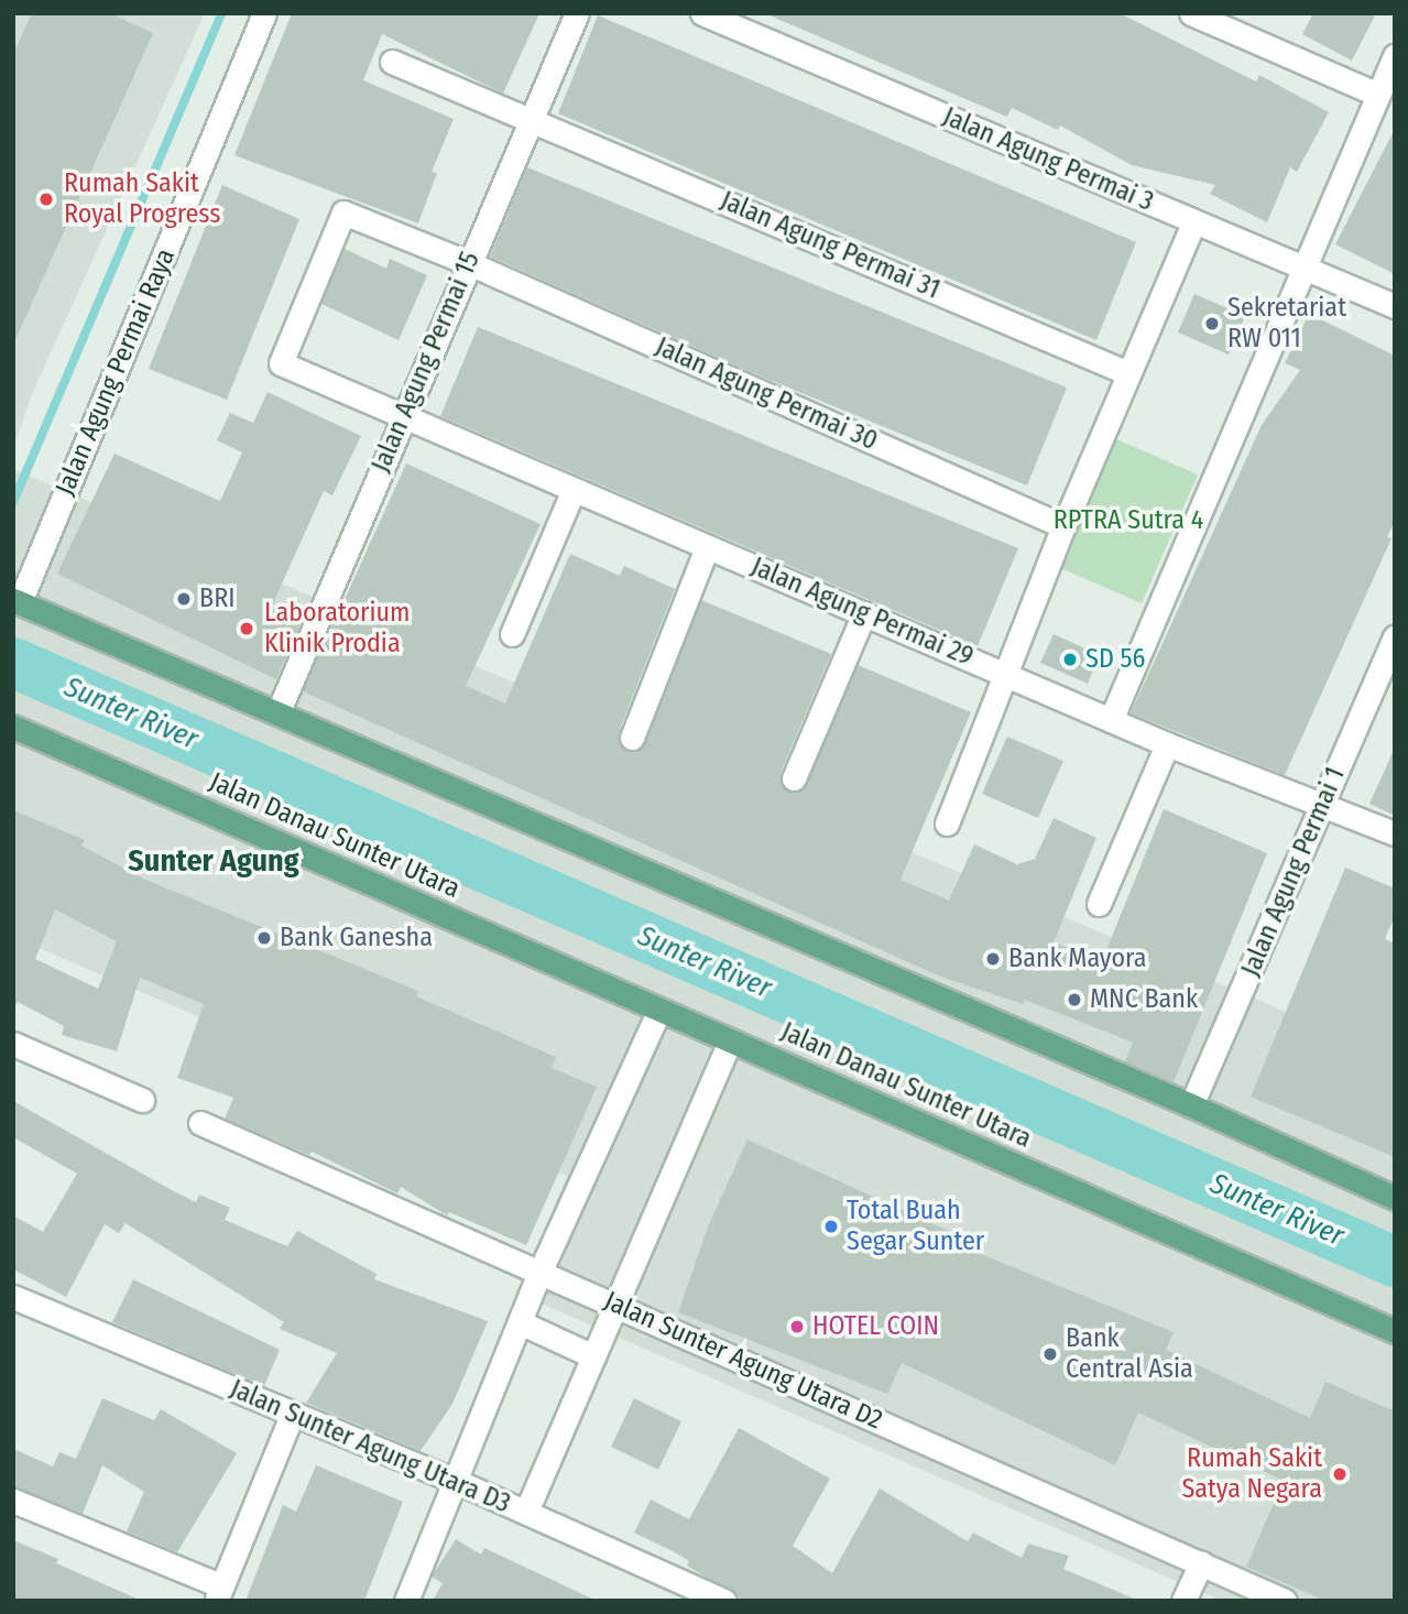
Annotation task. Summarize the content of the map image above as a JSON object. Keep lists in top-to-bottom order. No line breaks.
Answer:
{"streets":{"main road":["Jalan Danau Sunter Utara"],"street":["Jalan Agung Permai 3","Jalan Agung Permai 31","Jalan Agung Permai 15","Jalan Agung Permai Raya","Jalan Agung Permai 30","Jalan Agung Permai 29","Jalan Agung Permai 1","Jalan Sunter Agung Utara D2","Jalan Sunter Agung Utara D3"]},"crossings":[["Jalan Agung Permai 31","Jalan Agung Permai 15"],["Jalan Agung Permai 15","Jalan Agung Permai 30"],["Jalan Agung Permai 15","Jalan Agung Permai 29"],["Jalan Agung Permai 30","Jalan Agung Permai 29"],["Jalan Agung Permai 29","Jalan Agung Permai 1"]],"districts":["Sunter Agung"],"water":["Sunter River"],"parks":["RPTRA Sutra 4"],"places":["Rumah Sakit Royal Progress","Sekretariat RW 011","BRI","Laboratorium Klinik Prodia","SD 56","Bank Ganesha","Bank Mayora","MNC Bank","Total Buah Segar Sunter","HOTEL COIN","Bank Central Asia","Rumah Sakit Satya Negara"]}
